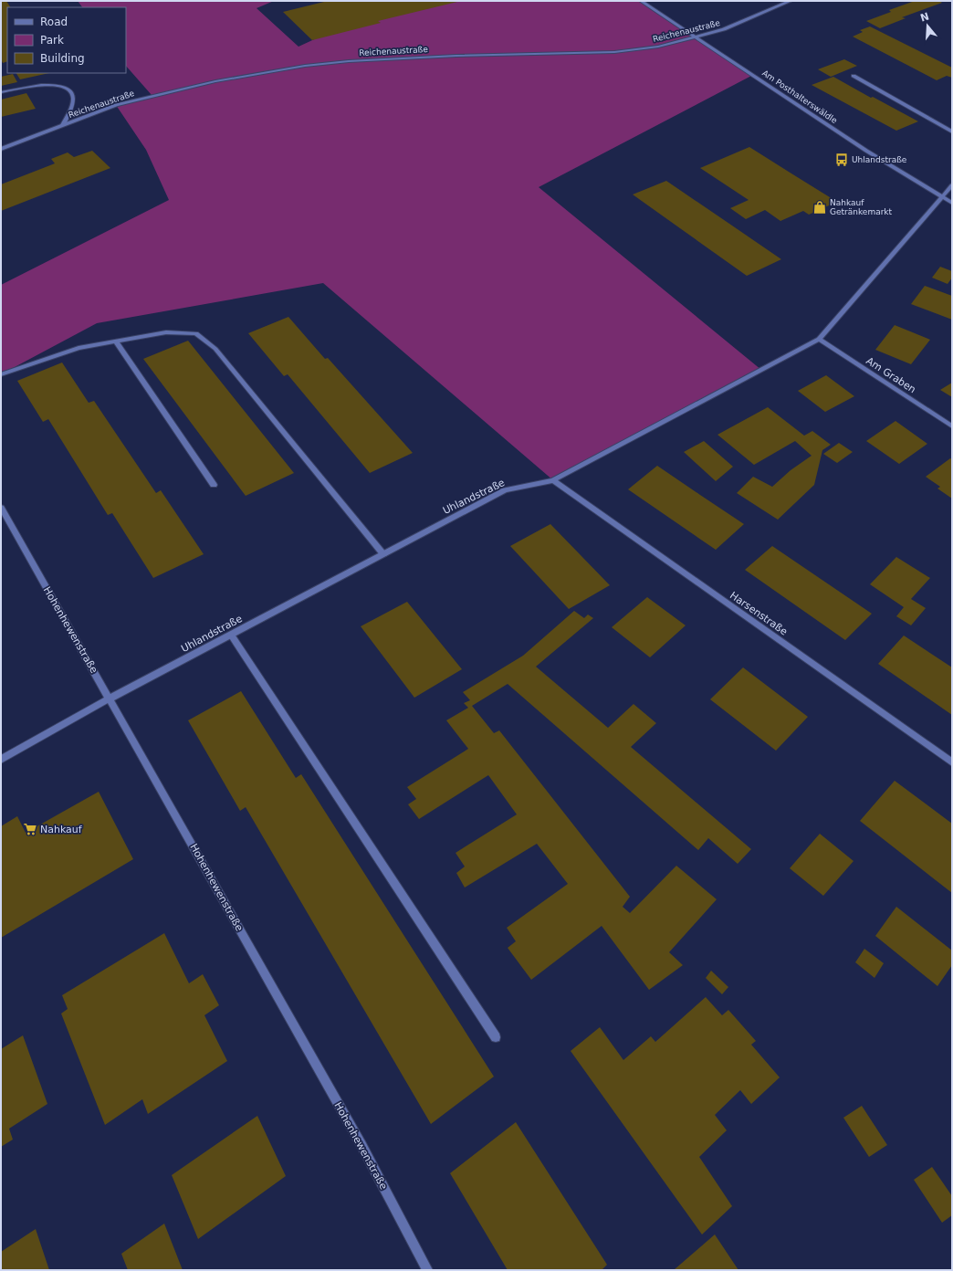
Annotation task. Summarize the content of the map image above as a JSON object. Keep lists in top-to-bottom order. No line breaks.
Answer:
{"streets":{"street":["Reichenaustraße","Am Posthalterswäldle","Am Graben","Uhlandstraße","Harsenstraße","Hohenhewenstraße"]},"crossings":[["Reichenaustraße","Am Posthalterswäldle"],["Am Posthalterswäldle","Uhlandstraße"],["Am Graben","Uhlandstraße"],["Uhlandstraße","Harsenstraße"],["Uhlandstraße","Hohenhewenstraße"]],"places":{"bus stop":["Uhlandstraße"],"shop":["Nahkauf Getränkemarkt"],"supermarket":["Nahkauf"]},"legend":["Road","Park","Building"],"north":"top"}
